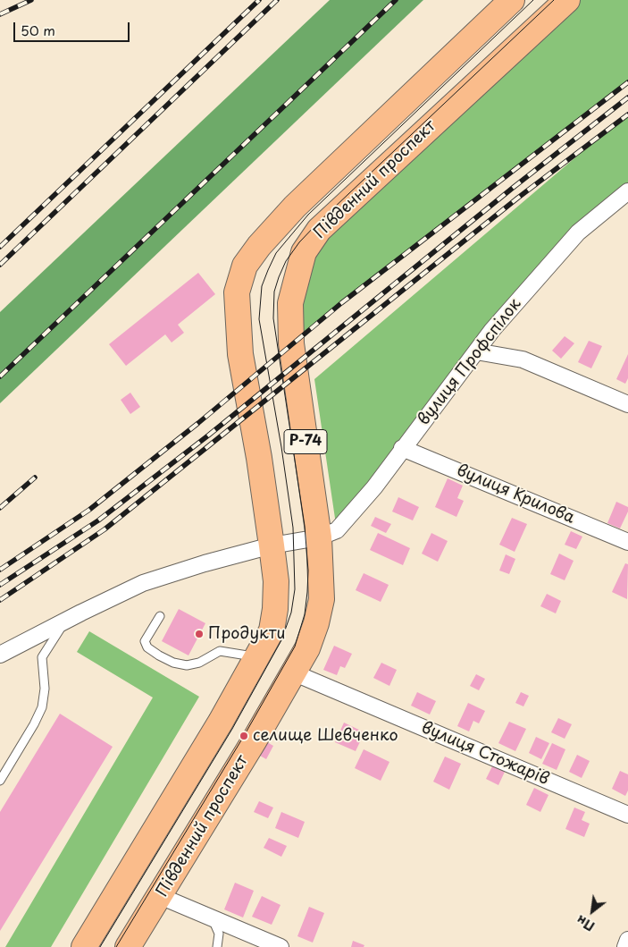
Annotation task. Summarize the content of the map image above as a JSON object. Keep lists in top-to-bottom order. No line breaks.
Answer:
{"streets":{"main road":["Південний проспект","Р-74"],"street":["вулиця Профспілок","вулиця Крилова","вулиця Стожарів"]},"crossings":[["Південний проспект","вулиця Профспілок"],["Південний проспект","вулиця Стожарів"],["вулиця Профспілок","вулиця Крилова"]],"places":["Продукти","селище Шевченко"],"scale_bar":"50 m","north":"bottom left"}
